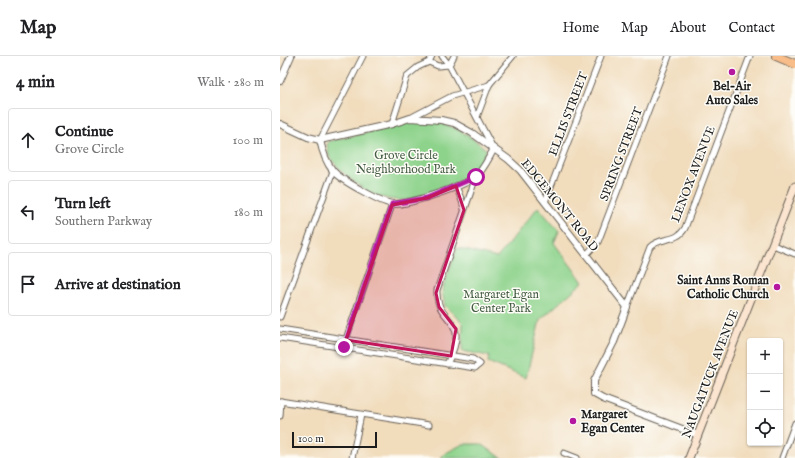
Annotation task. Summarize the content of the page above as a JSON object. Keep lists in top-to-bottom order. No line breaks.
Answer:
{"streets":{"main road":["NAUGATUCK AVENUE"],"street":["ELLIS STREET","SPRING STREET","LENOX AVENUE","EDGEMONT ROAD"]},"crossings":[["ELLIS STREET","EDGEMONT ROAD"],["SPRING STREET","EDGEMONT ROAD"],["LENOX AVENUE","EDGEMONT ROAD"],["LENOX AVENUE","NAUGATUCK AVENUE"]],"parks":["Grove Circle Neighborhood Park","Margaret Egan Center Park"],"places":["Bel-Air Auto Sales","Saint Anns Roman Catholic Church","Margaret Egan Center"],"scale_bar":"100 m","page":{"header":"Map","nav":["Home","Map","About","Contact"],"heading":["4 min","Walk · 280 m"],"list":[["Continue","Grove Circle","100 m"],["Turn left","Southern Parkway","180 m"],"Arrive at destination"],"map_buttons":["+","−"],"scale":"100 m"}}
